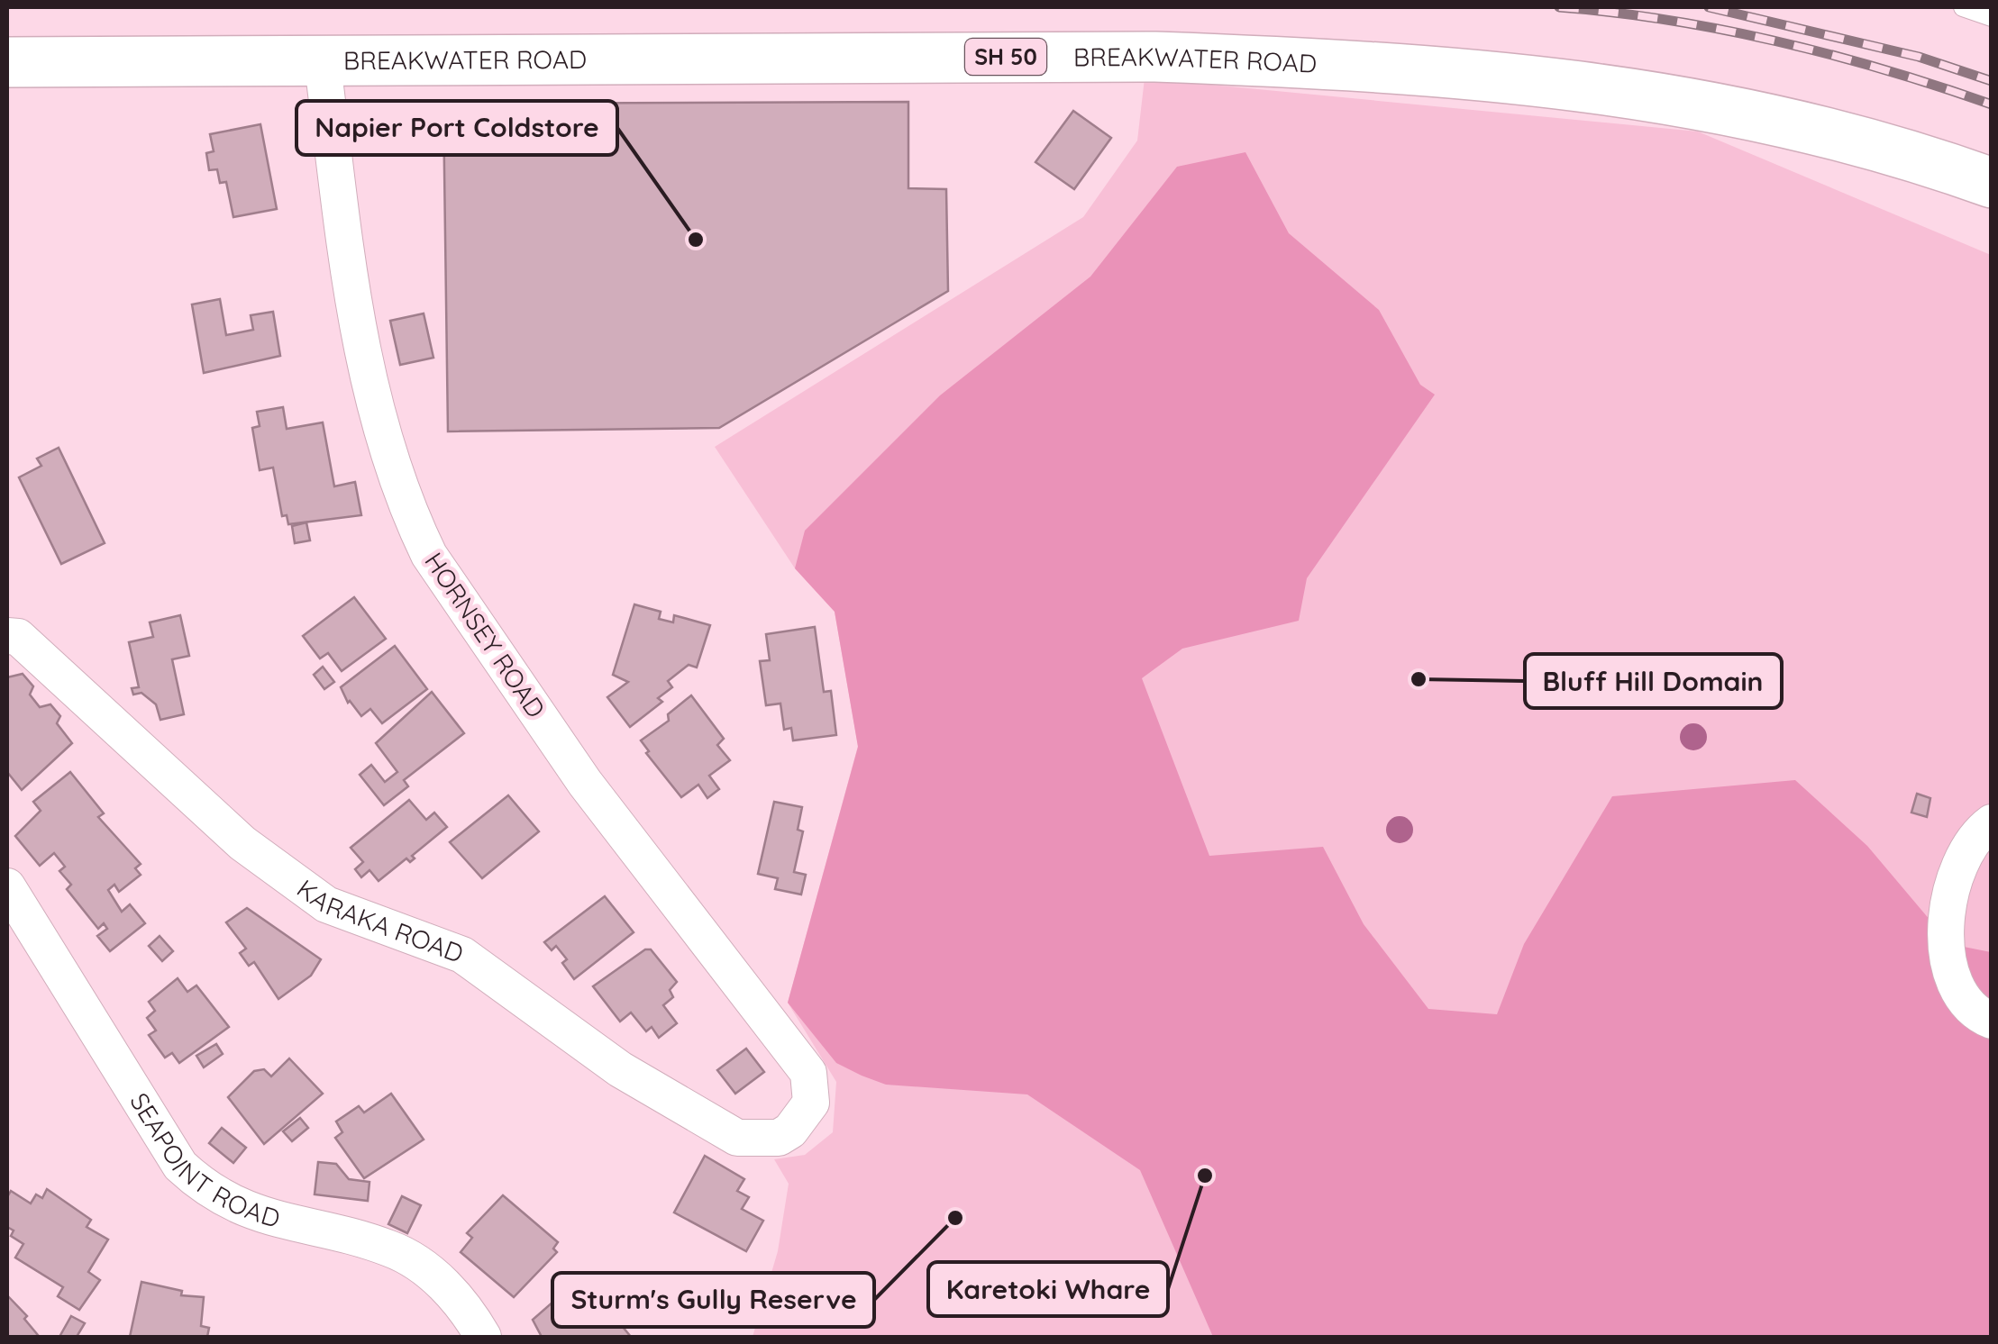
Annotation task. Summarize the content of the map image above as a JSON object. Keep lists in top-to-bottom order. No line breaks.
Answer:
{"streets":{"highway":["SH 50","BREAKWATER ROAD"],"street":["HORNSEY ROAD","KARAKA ROAD","SEAPOINT ROAD"]},"crossings":[["BREAKWATER ROAD","HORNSEY ROAD"],["HORNSEY ROAD","KARAKA ROAD"]],"places":["Napier Port Coldstore","Bluff Hill Domain","Karetoki Whare","Sturm's Gully Reserve"]}
